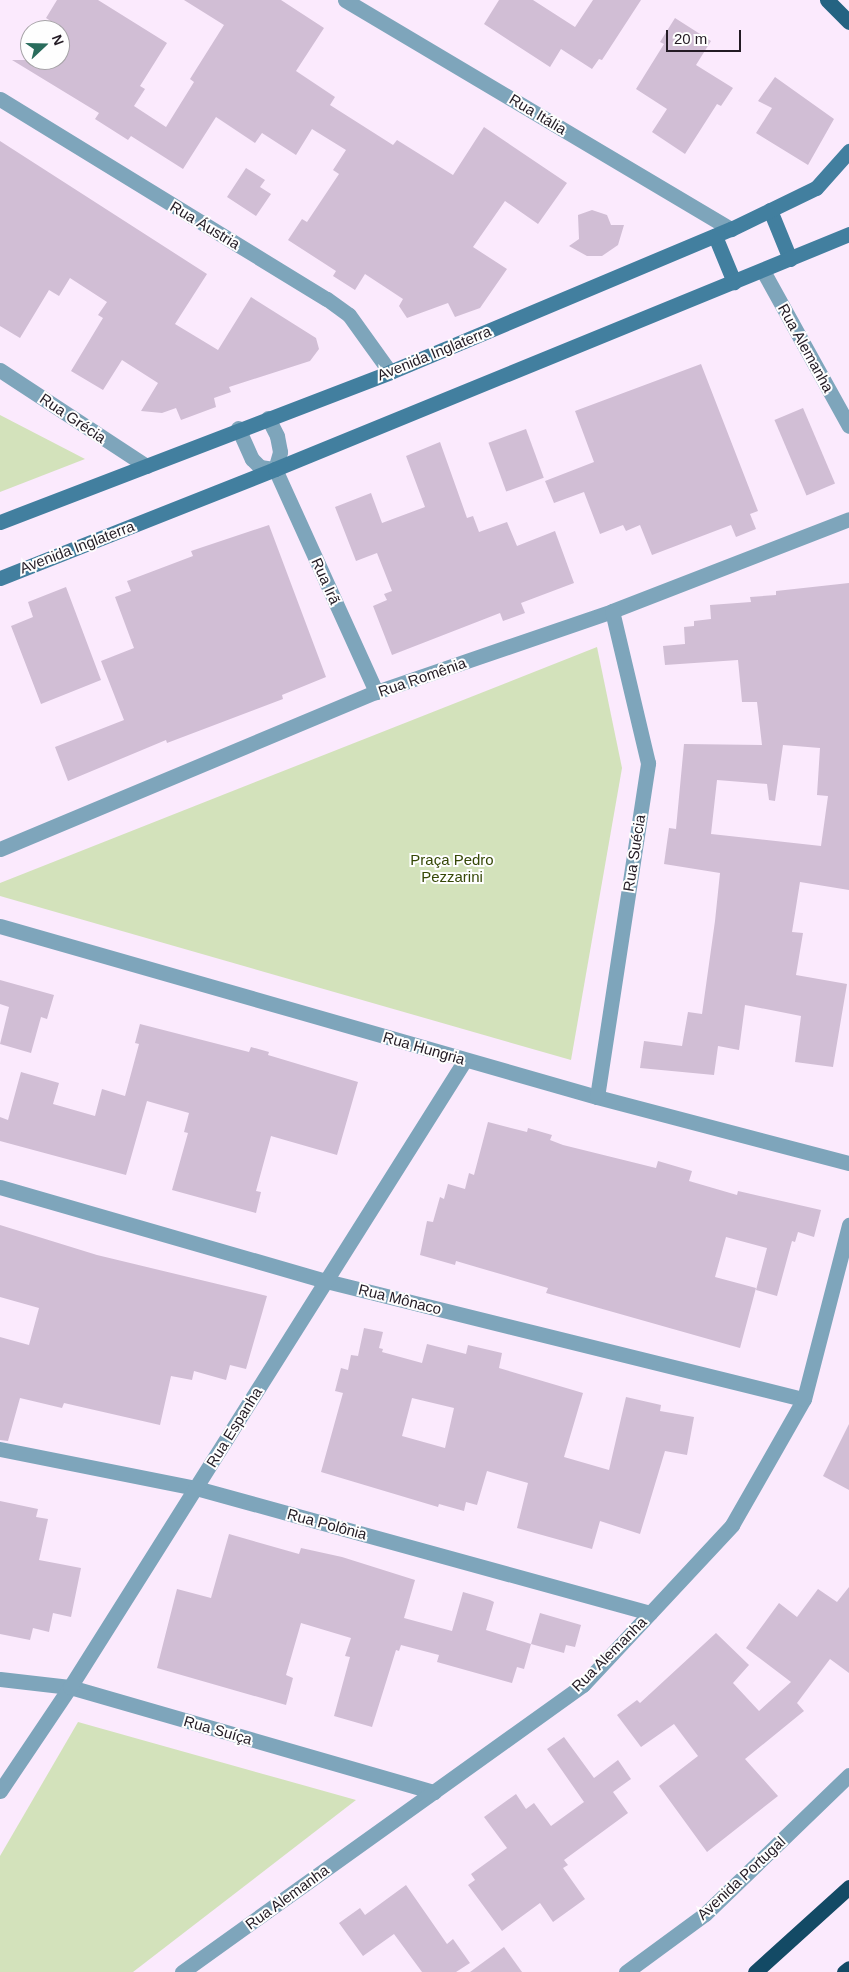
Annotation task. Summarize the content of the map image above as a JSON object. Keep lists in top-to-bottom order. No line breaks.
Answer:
{"streets":{"main road":["Avenida Inglaterra"],"street":["Rua Itália","Rua Áustria","Rua Alemanha","Rua Grécia","Rua Irã","Rua Romênia","Rua Suécia","Rua Hungria","Rua Mônaco","Rua Espanha","Rua Polônia","Rua Suíça","Avenida Portugal"]},"crossings":[["Rua Itália","Avenida Inglaterra"],["Rua Áustria","Avenida Inglaterra"],["Rua Alemanha","Avenida Inglaterra"],["Rua Alemanha","Rua Mônaco"],["Rua Alemanha","Rua Polônia"],["Rua Alemanha","Rua Suíça"],["Avenida Inglaterra","Rua Grécia"],["Avenida Inglaterra","Rua Irã"],["Rua Irã","Rua Romênia"],["Rua Romênia","Rua Suécia"],["Rua Suécia","Rua Hungria"],["Rua Hungria","Rua Espanha"],["Rua Mônaco","Rua Espanha"],["Rua Espanha","Rua Polônia"],["Rua Espanha","Rua Suíça"]],"parks":["Praça Pedro Pezzarini"],"scale_bar":"20 m","north":"right"}
